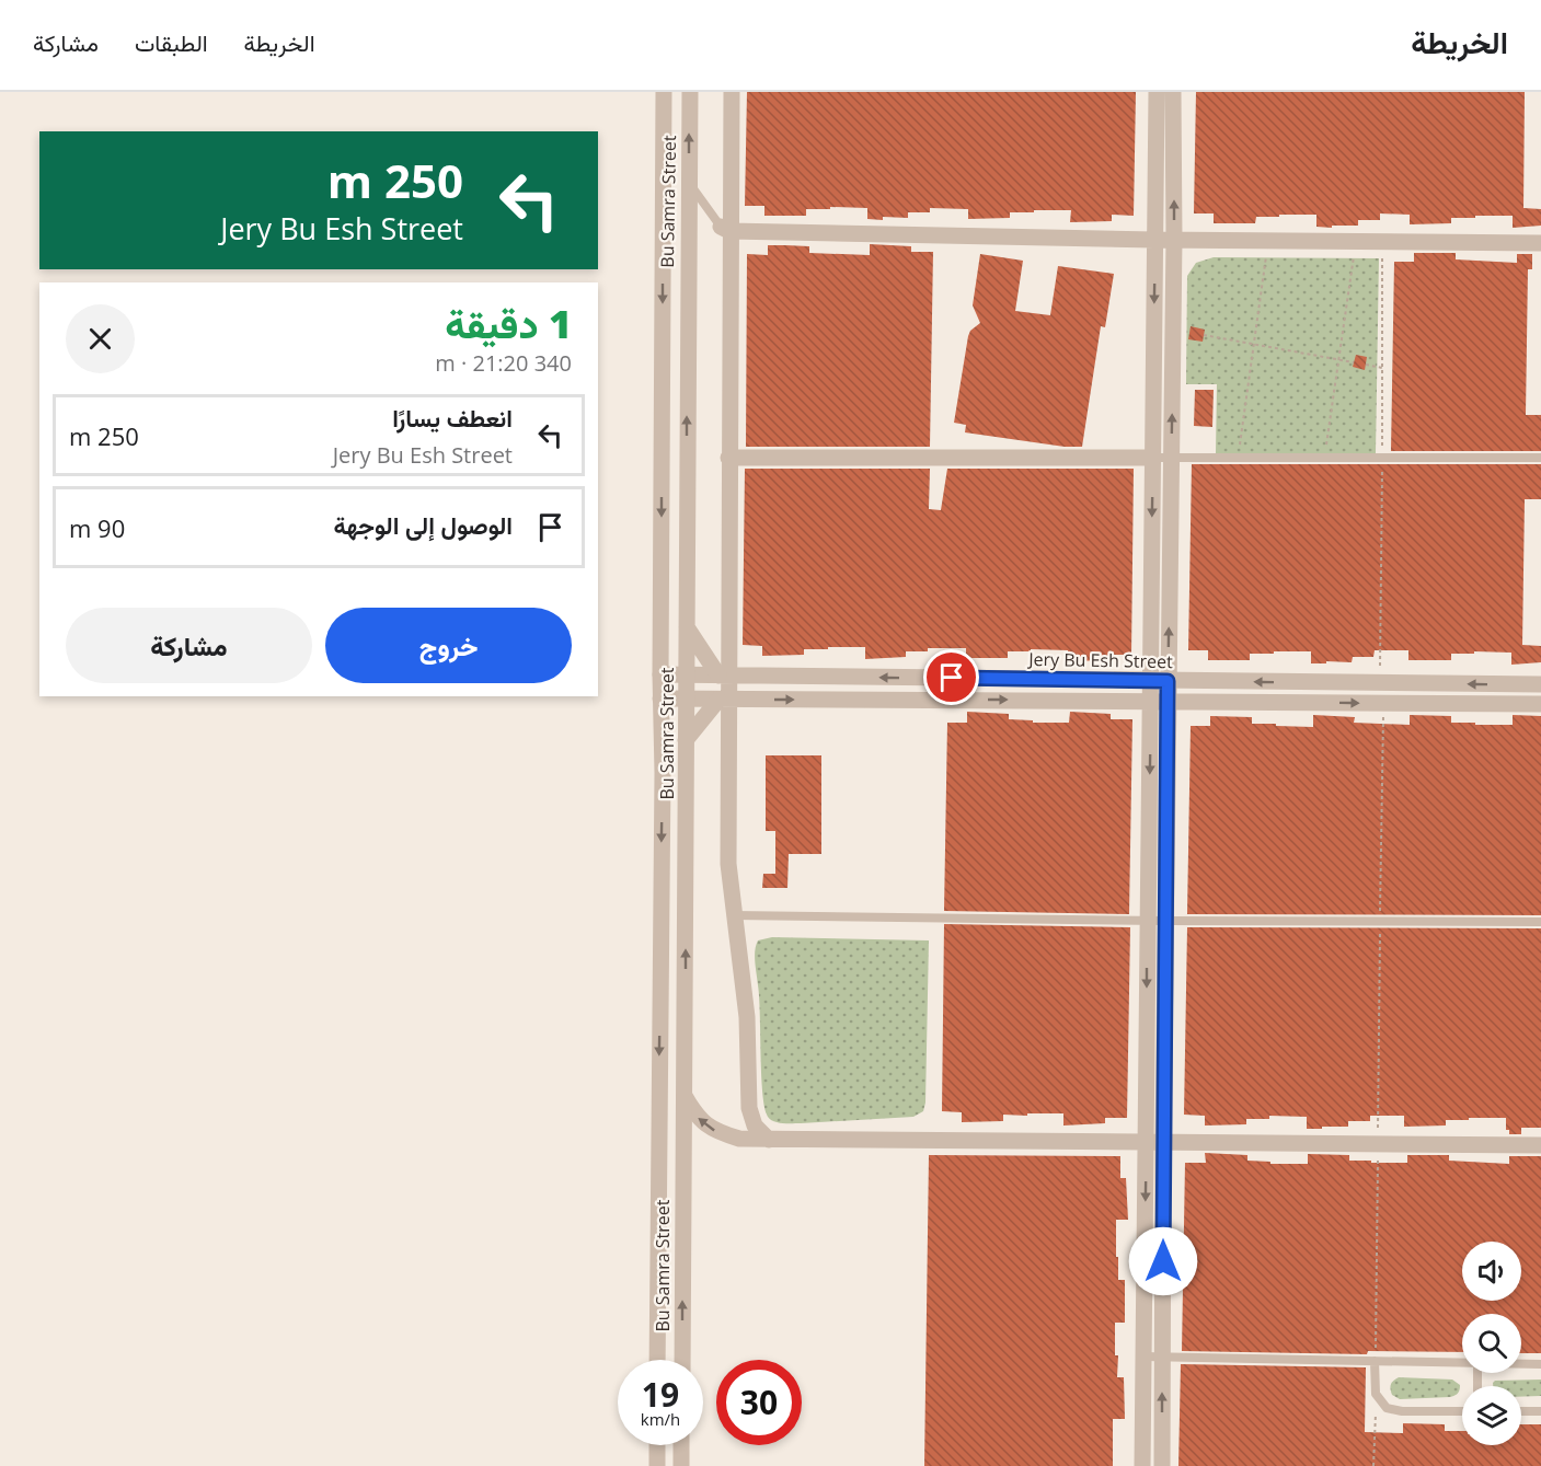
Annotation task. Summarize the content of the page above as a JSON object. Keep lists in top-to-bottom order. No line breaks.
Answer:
{"streets":{"street":["Bu Samra Street","Jery Bu Esh Street"]},"crossings":[["Bu Samra Street","Jery Bu Esh Street"]],"page":{"header":"الخريطة","nav":["الخريطة","الطبقات","مشاركة"],"turn":["250 m","Jery Bu Esh Street"],"heading":["1 دقيقة","340 m · 21:20"],"list":[{"name":"انعطف يسارًا","note":"Jery Bu Esh Street","value":"250 m"},{"name":"الوصول إلى الوجهة","value":"90 m"}],"buttons":["خروج","مشاركة"],"speed":"19 km/h","limit":"30"}}
